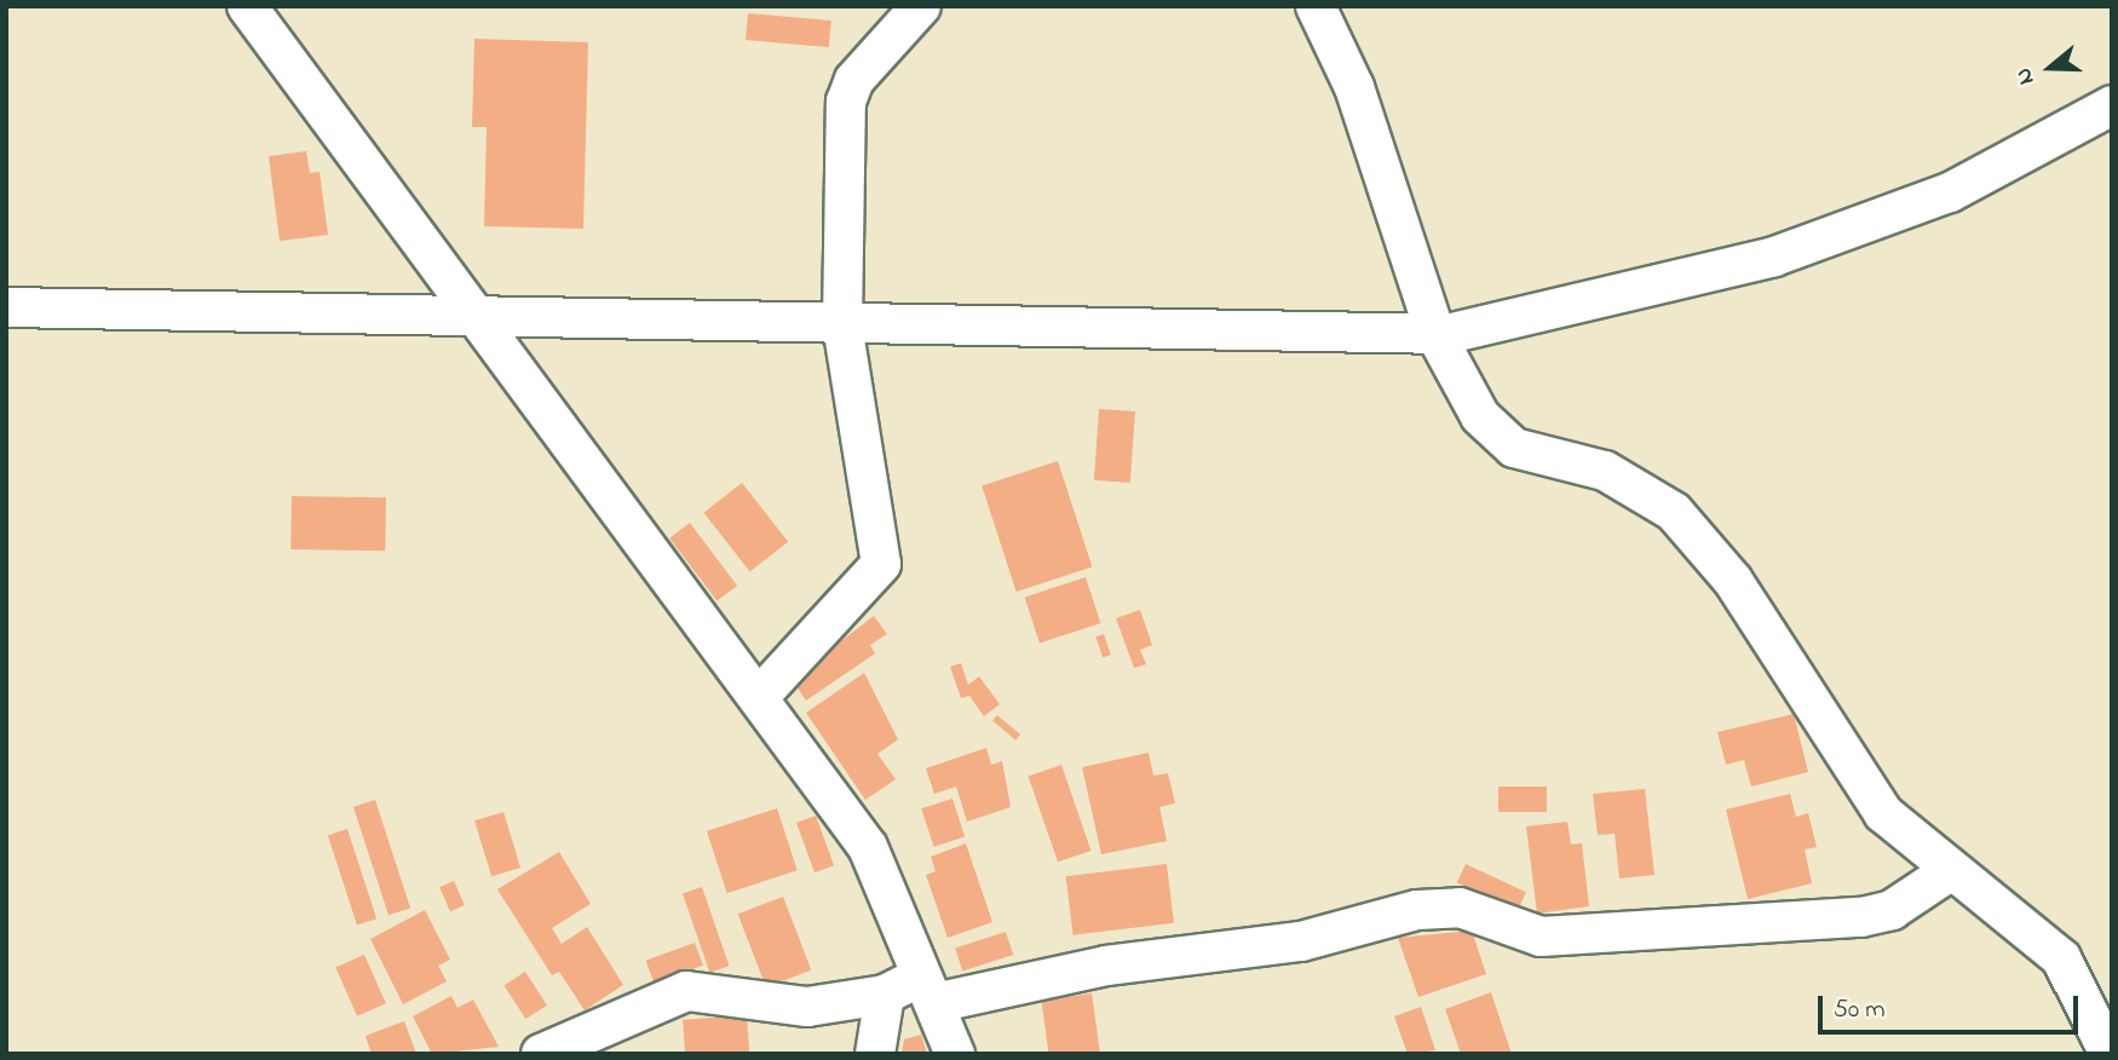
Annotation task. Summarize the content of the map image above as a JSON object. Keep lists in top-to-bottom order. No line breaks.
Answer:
{"scale_bar":"50 m","north":"left"}
